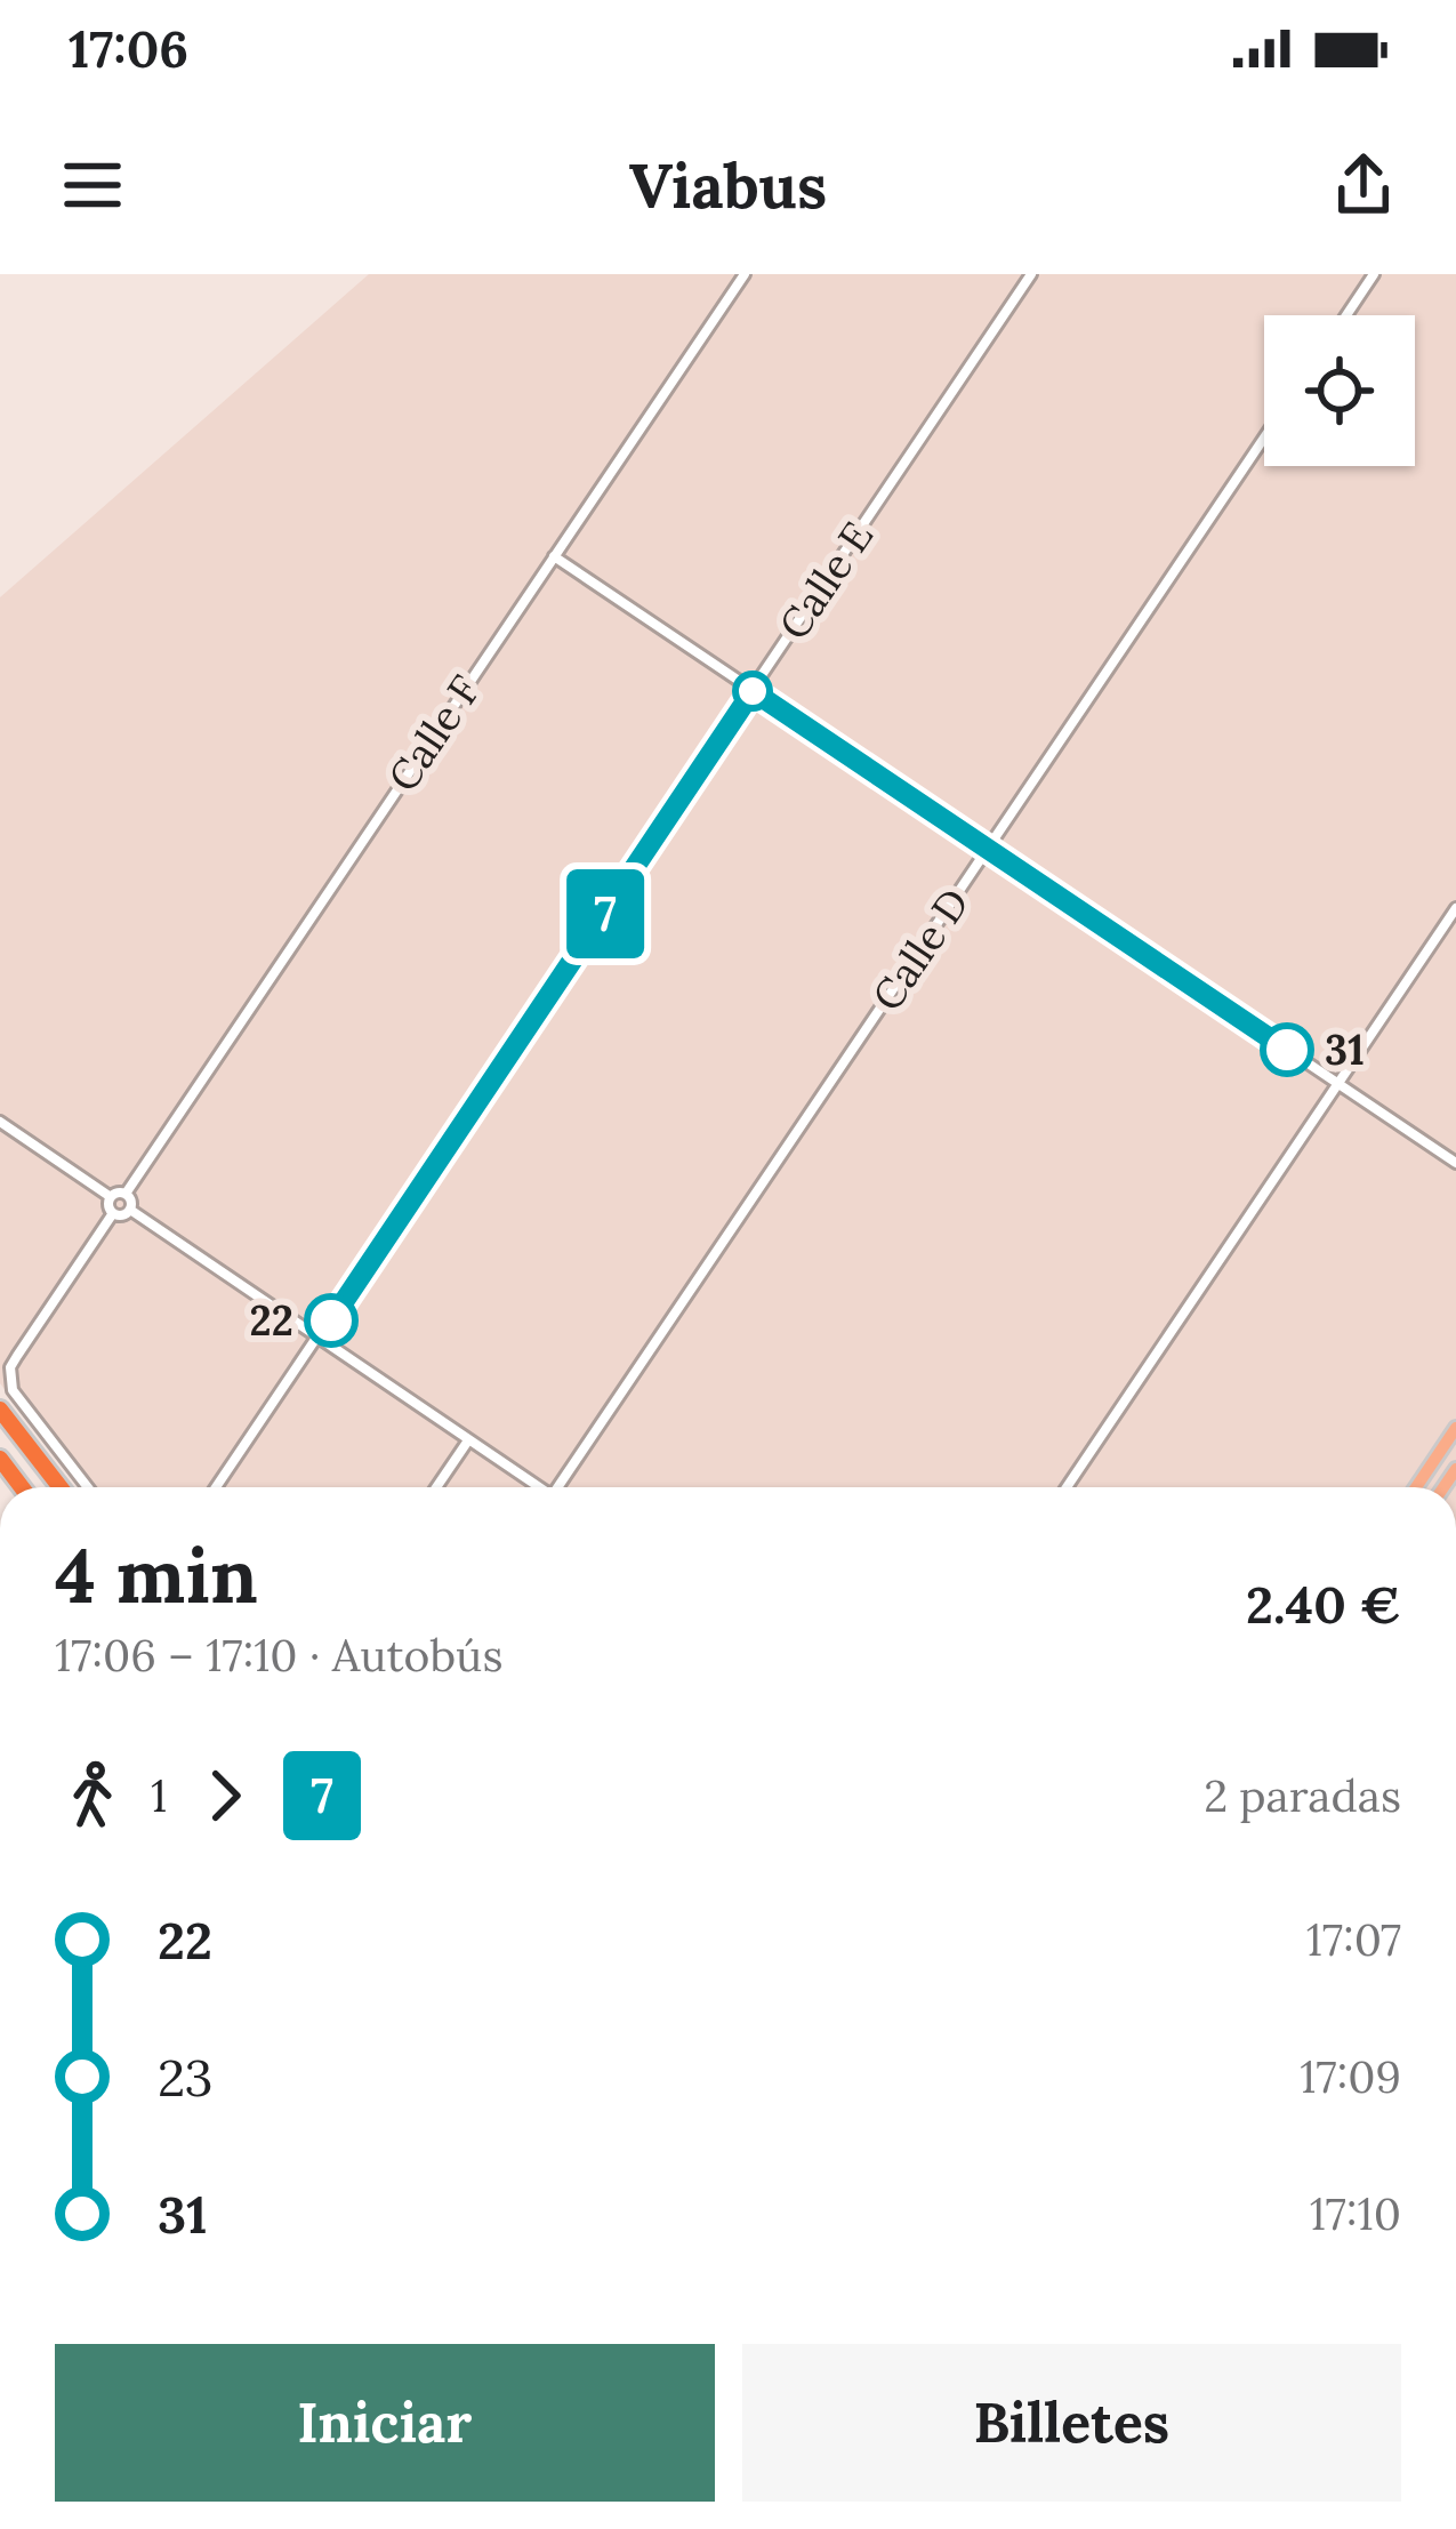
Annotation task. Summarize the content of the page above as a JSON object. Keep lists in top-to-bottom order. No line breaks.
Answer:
{"streets":{"street":["Calle E","Calle F","Calle D"]},"places":["31","22"],"lines":["bus line 7"],"page":{"status":"17:06","header":"Viabus","on_map":"7","heading":["4 min","17:06 – 17:10 · Autobús","2.40 €"],"legs":["1","7","2 paradas"],"list":[{"name":"22","value":"17:07"},{"name":"23","value":"17:09"},{"name":"31","value":"17:10"}],"buttons":["Iniciar","Billetes"]}}
